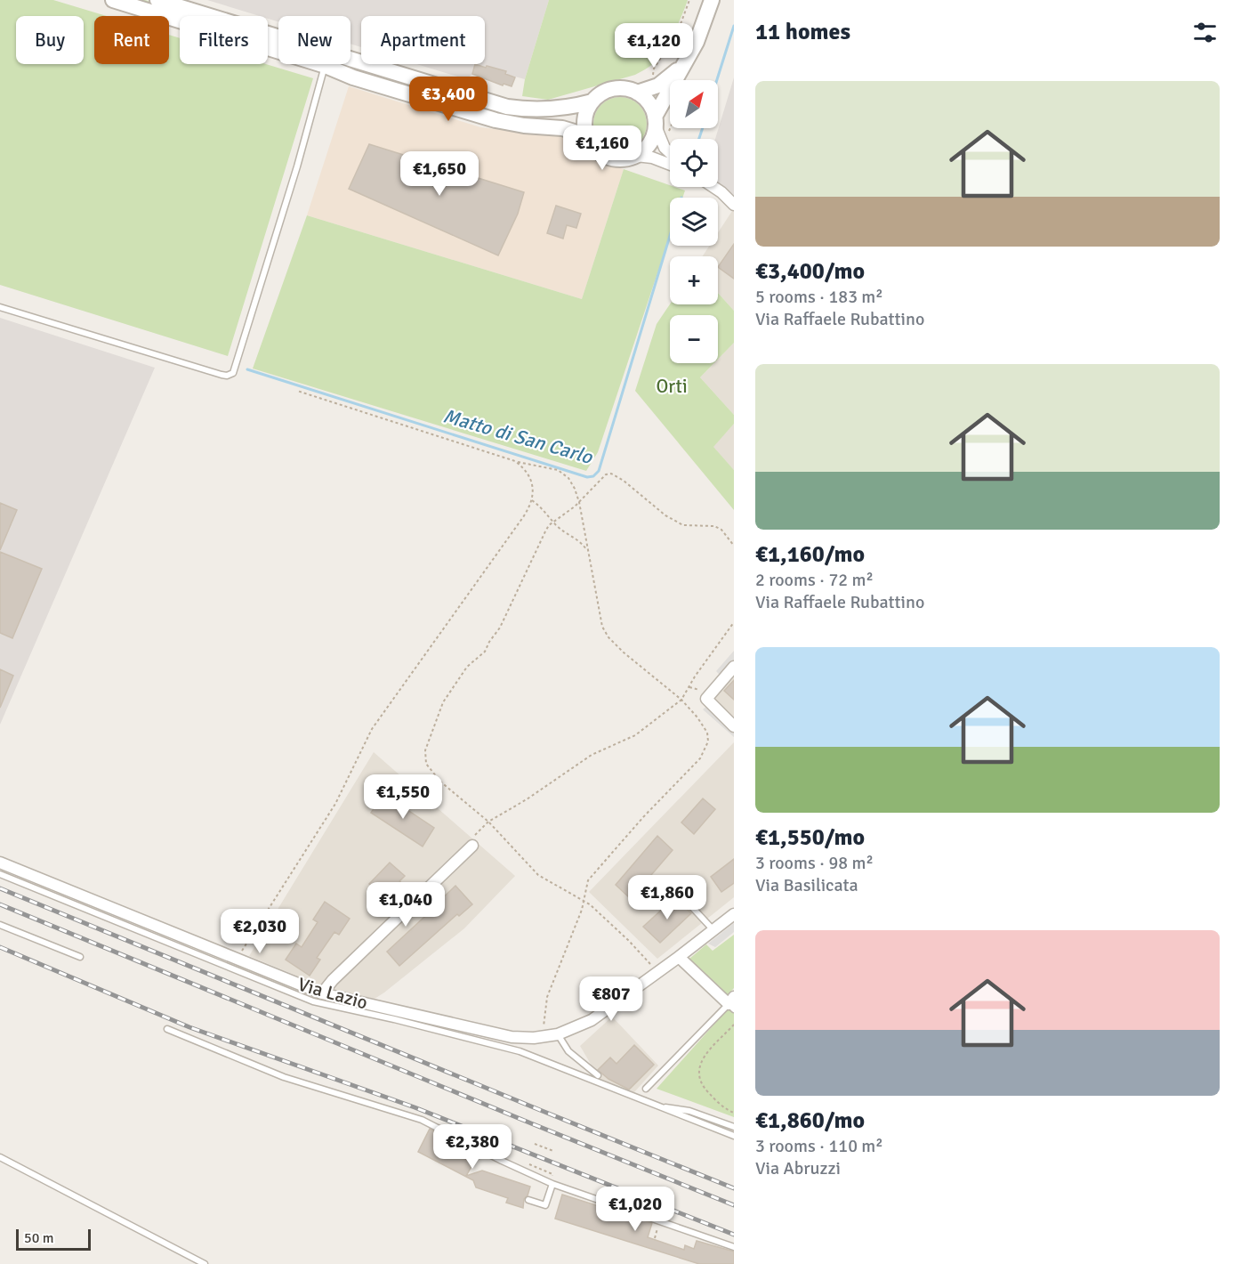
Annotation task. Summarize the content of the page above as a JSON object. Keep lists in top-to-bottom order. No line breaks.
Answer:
{"streets":{"street":["Via Lazio"]},"water":["Matto di San Carlo"],"parks":["Orti"],"scale_bar":"50 m","north":"top right","page":{"heading":"11 homes","chip":["Buy","Rent","Filters","New","Apartment"],"price":["€1,120","€3,400","€1,160","€1,650","€1,550","€1,860","€1,040","€2,030","€807","€2,380","€1,020"],"list":[{"name":"€3,400/mo","note":"5 rooms · 183 m² · Via Raffaele Rubattino"},{"name":"€1,160/mo","note":"2 rooms · 72 m² · Via Raffaele Rubattino"},{"name":"€1,550/mo","note":"3 rooms · 98 m² · Via Basilicata"},{"name":"€1,860/mo","note":"3 rooms · 110 m² · Via Abruzzi"}],"map_buttons":["+","−"],"scale":"50 m"}}
